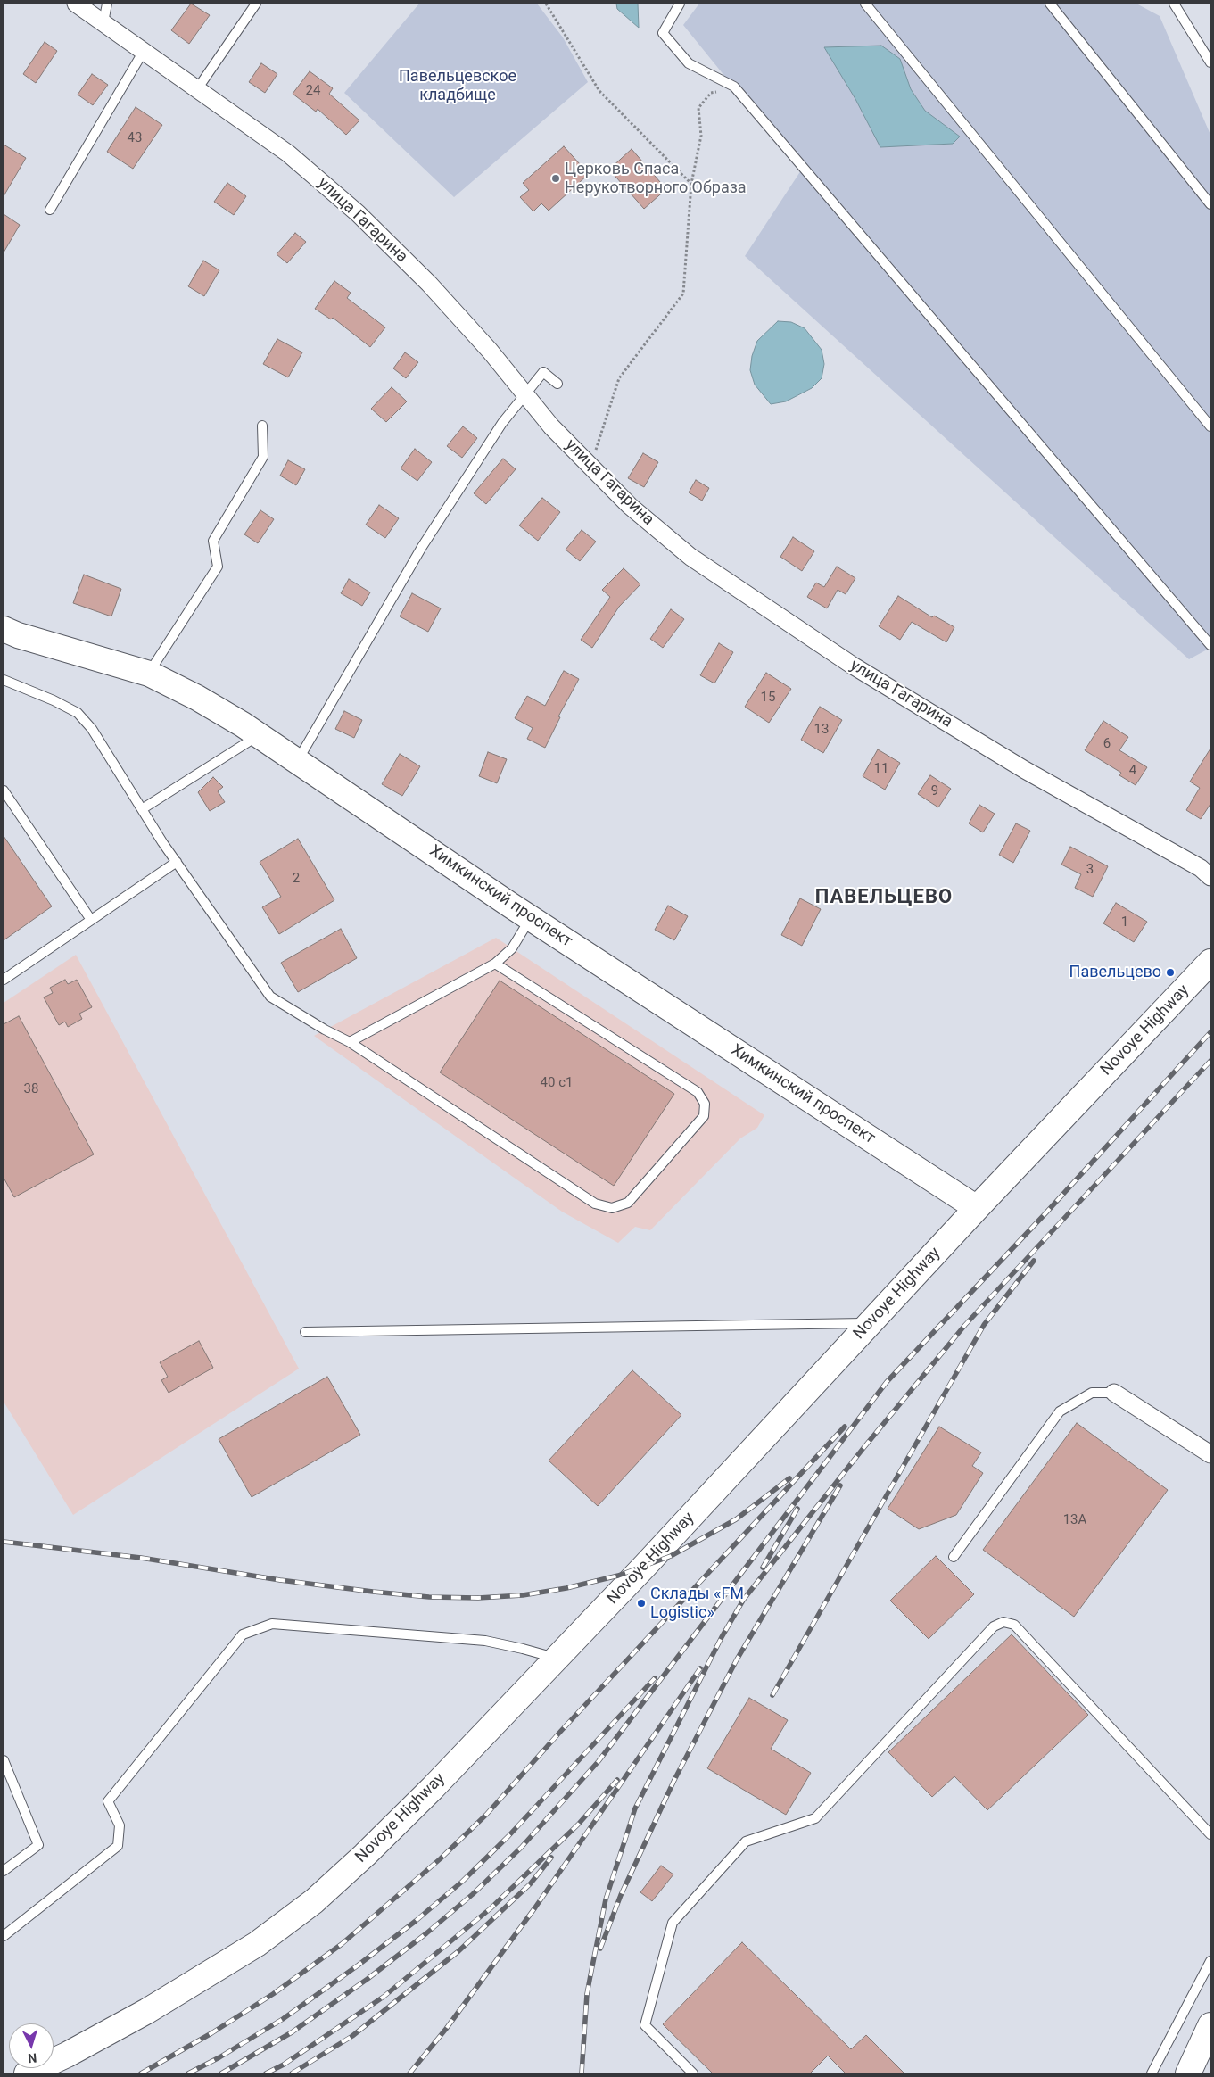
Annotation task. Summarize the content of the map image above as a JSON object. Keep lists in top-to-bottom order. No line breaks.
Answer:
{"streets":{"main road":["Химкинский проспект","Novoye Highway"],"street":["улица Гагарина"]},"crossings":[["Химкинский проспект","Novoye Highway"]],"districts":["ПАВЕЛЬЦЕВО"],"parks":["Павельцевское кладбище"],"places":["Церковь Спаса Нерукотворного Образа","Павельцево","Склады «FM Logistic»"],"house_numbers":["24","43","15","13","6","11","4","9","3","2","1","40 с1","38","13А"],"north":"bottom"}
